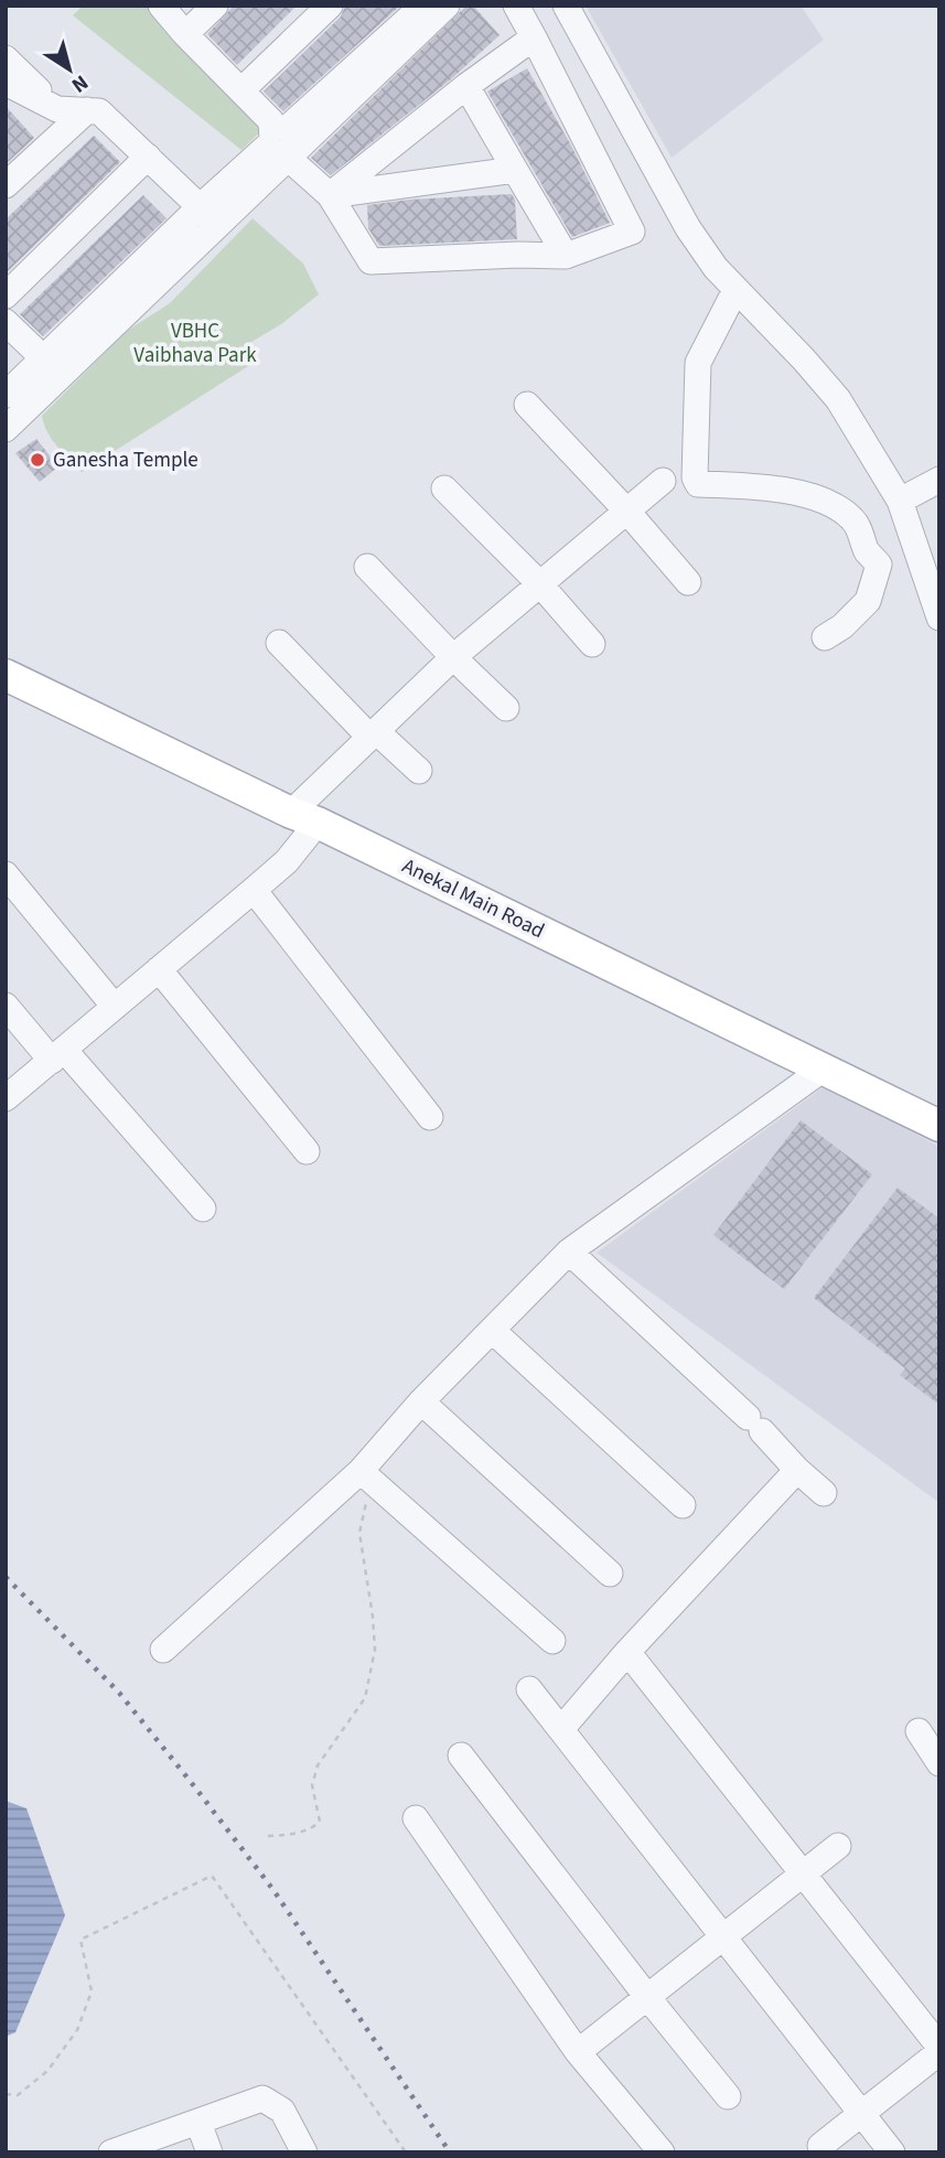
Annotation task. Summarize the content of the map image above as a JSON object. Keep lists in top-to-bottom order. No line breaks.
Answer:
{"streets":{"main road":["Anekal Main Road"]},"parks":["VBHC Vaibhava Park"],"places":["Ganesha Temple"],"north":"bottom right"}
